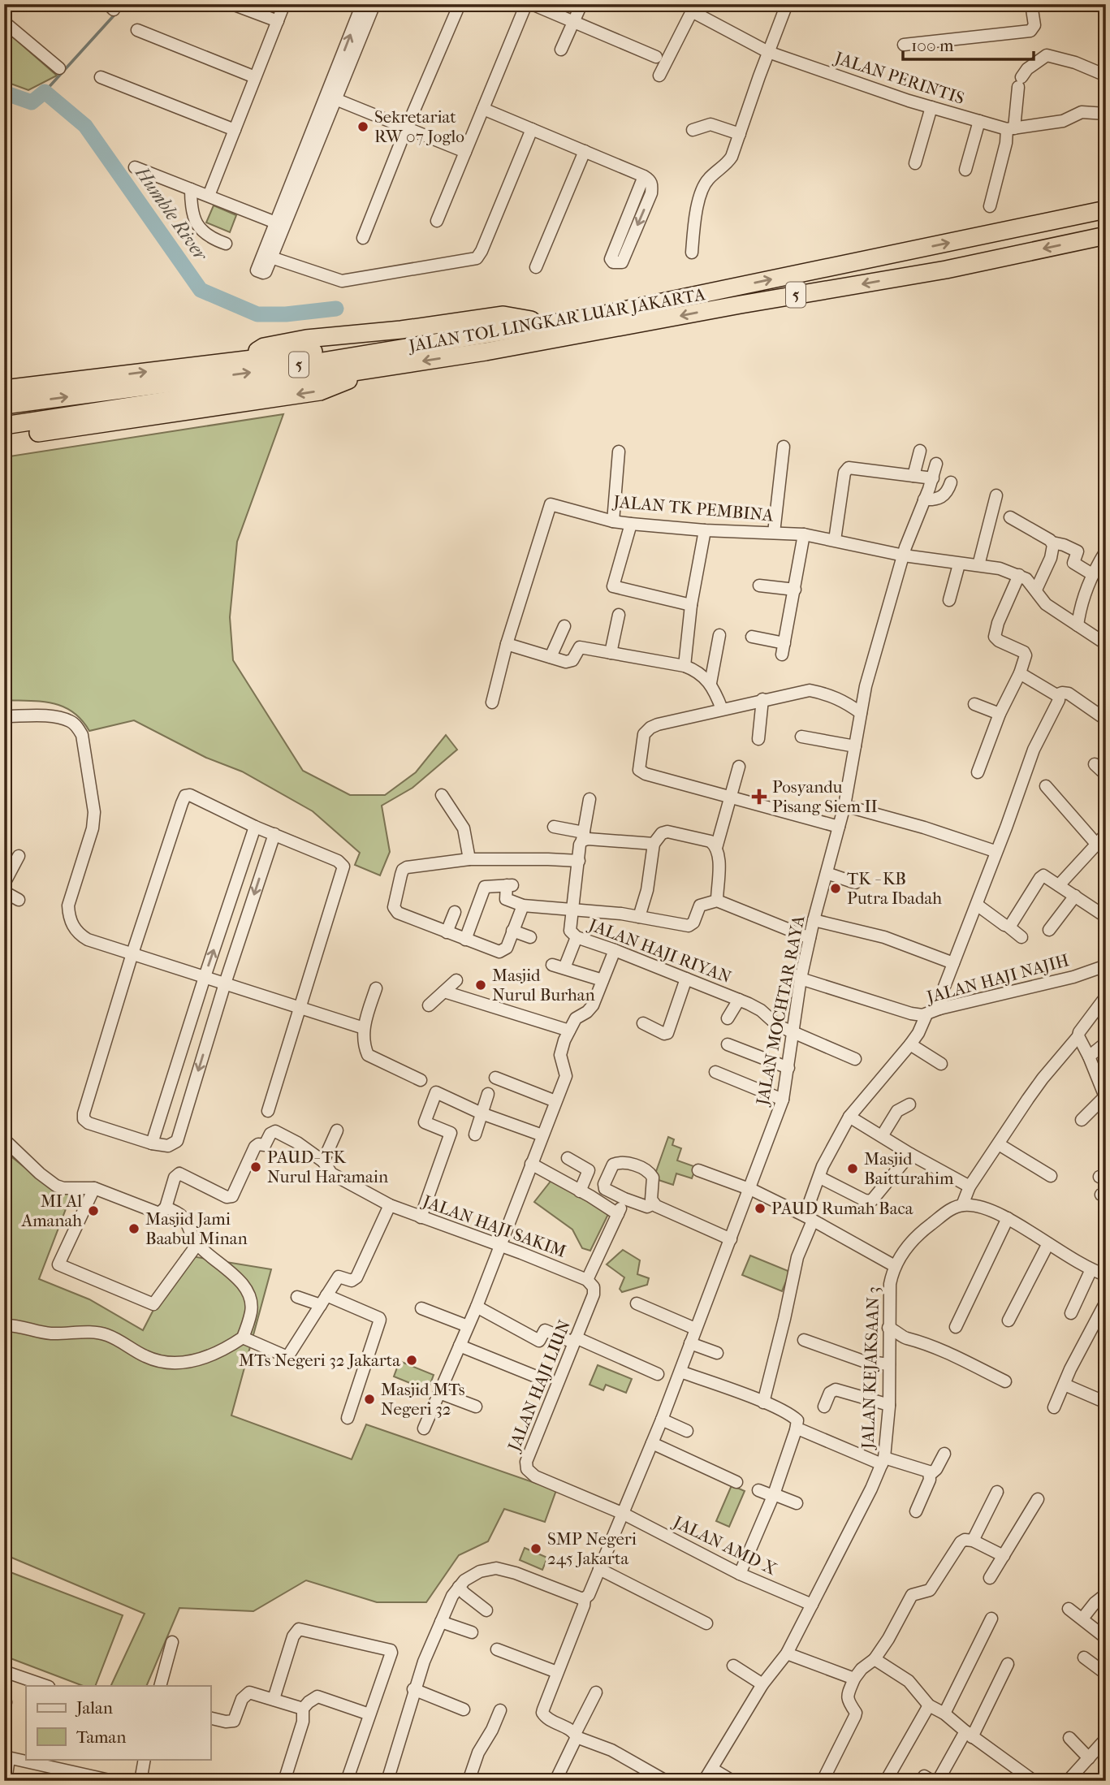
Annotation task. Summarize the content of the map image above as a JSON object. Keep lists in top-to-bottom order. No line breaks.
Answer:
{"streets":{"highway":["5","JALAN TOL LINGKAR LUAR JAKARTA"],"street":["JALAN PERINTIS","JALAN TK PEMBINA","JALAN HAJI RIYAN","JALAN HAJI NAJIH","JALAN MOCHTAR RAYA","JALAN HAJI SAKIM","JALAN KEJAKSAAN 3","JALAN HAJI LIUN","JALAN AMD X"]},"crossings":[["JALAN TK PEMBINA","JALAN MOCHTAR RAYA"],["JALAN HAJI RIYAN","JALAN MOCHTAR RAYA"],["JALAN HAJI NAJIH","JALAN MOCHTAR RAYA"],["JALAN MOCHTAR RAYA","JALAN HAJI LIUN"],["JALAN MOCHTAR RAYA","JALAN AMD X"],["JALAN HAJI SAKIM","JALAN HAJI LIUN"],["JALAN KEJAKSAAN 3","JALAN AMD X"],["JALAN HAJI LIUN","JALAN AMD X"]],"water":["Humble River"],"places":{"other":["Sekretariat RW 07 Joglo","TK - KB Putra Ibadah","Masjid Nurul Burhan","PAUD- TK Nurul Haramain","Masjid Baitturahim","PAUD Rumah Baca","MI Al Amanah","Masjid Jami Baabul Minan","MTs Negeri 32 Jakarta","Masjid MTs Negeri 32","SMP Negeri 245 Jakarta"],"health":["Posyandu Pisang Siem II"]},"legend":["Jalan","Taman"],"scale_bar":"100 m"}
